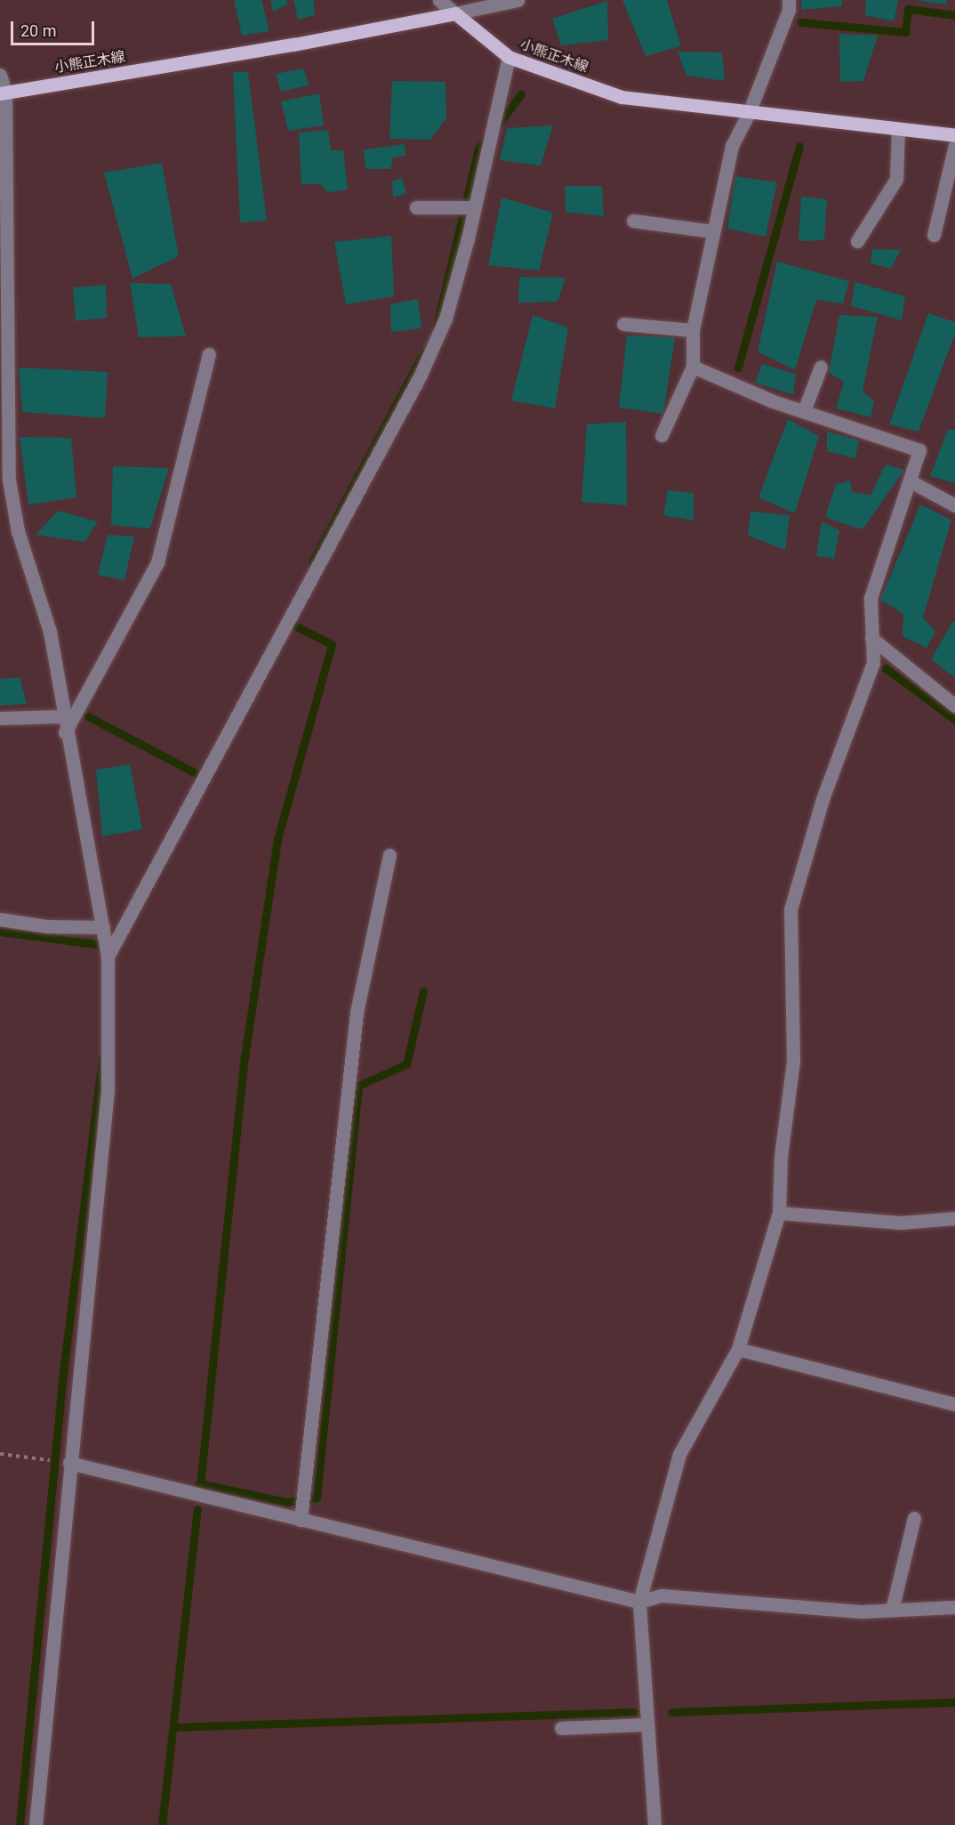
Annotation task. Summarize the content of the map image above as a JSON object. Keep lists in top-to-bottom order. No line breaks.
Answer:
{"streets":{"main road":["小熊正木線"]},"scale_bar":"20 m"}
